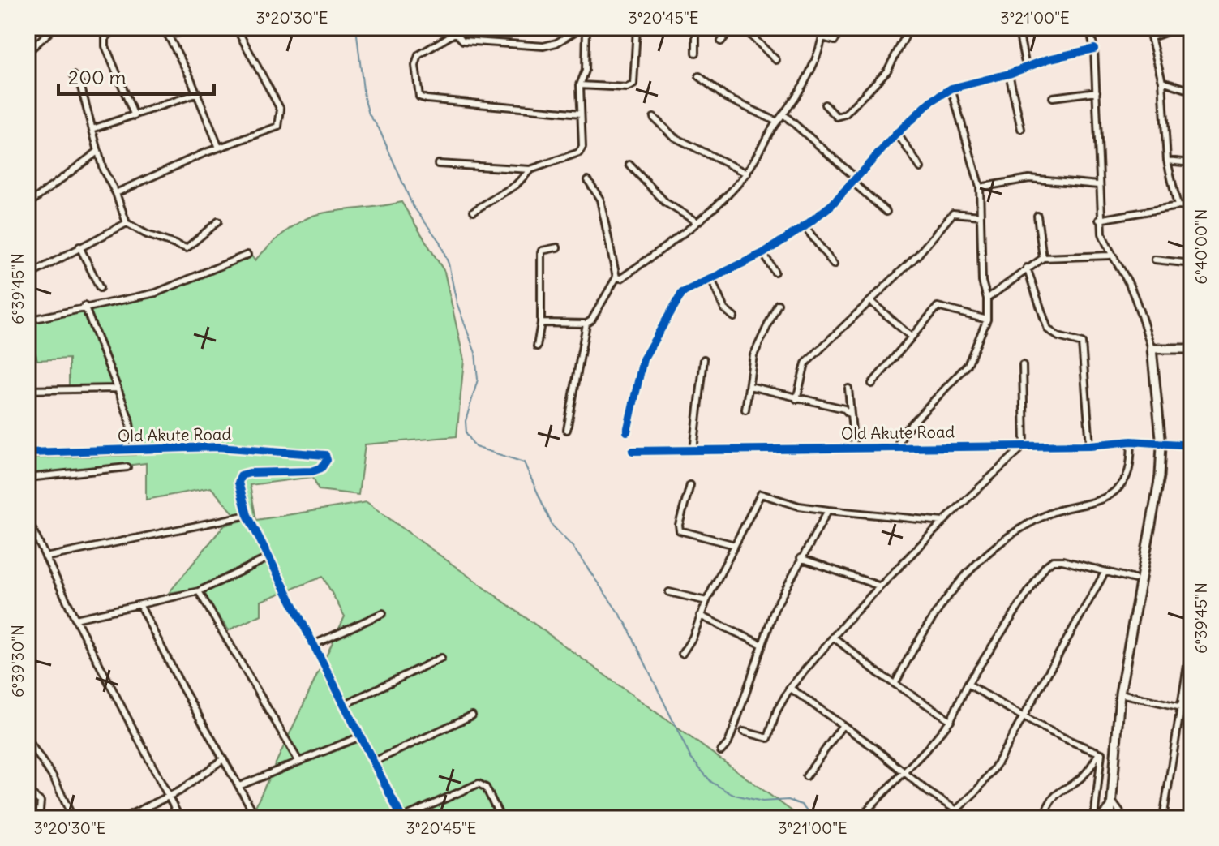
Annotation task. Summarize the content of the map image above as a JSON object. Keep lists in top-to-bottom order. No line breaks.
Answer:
{"streets":{"street":["Old Akute Road"]},"scale_bar":"200 m","coordinates":["3°20'30\"E","3°20'45\"E","3°21'00\"E","6°40'00\"N","6°39'45\"N","6°39'30\"N"]}
